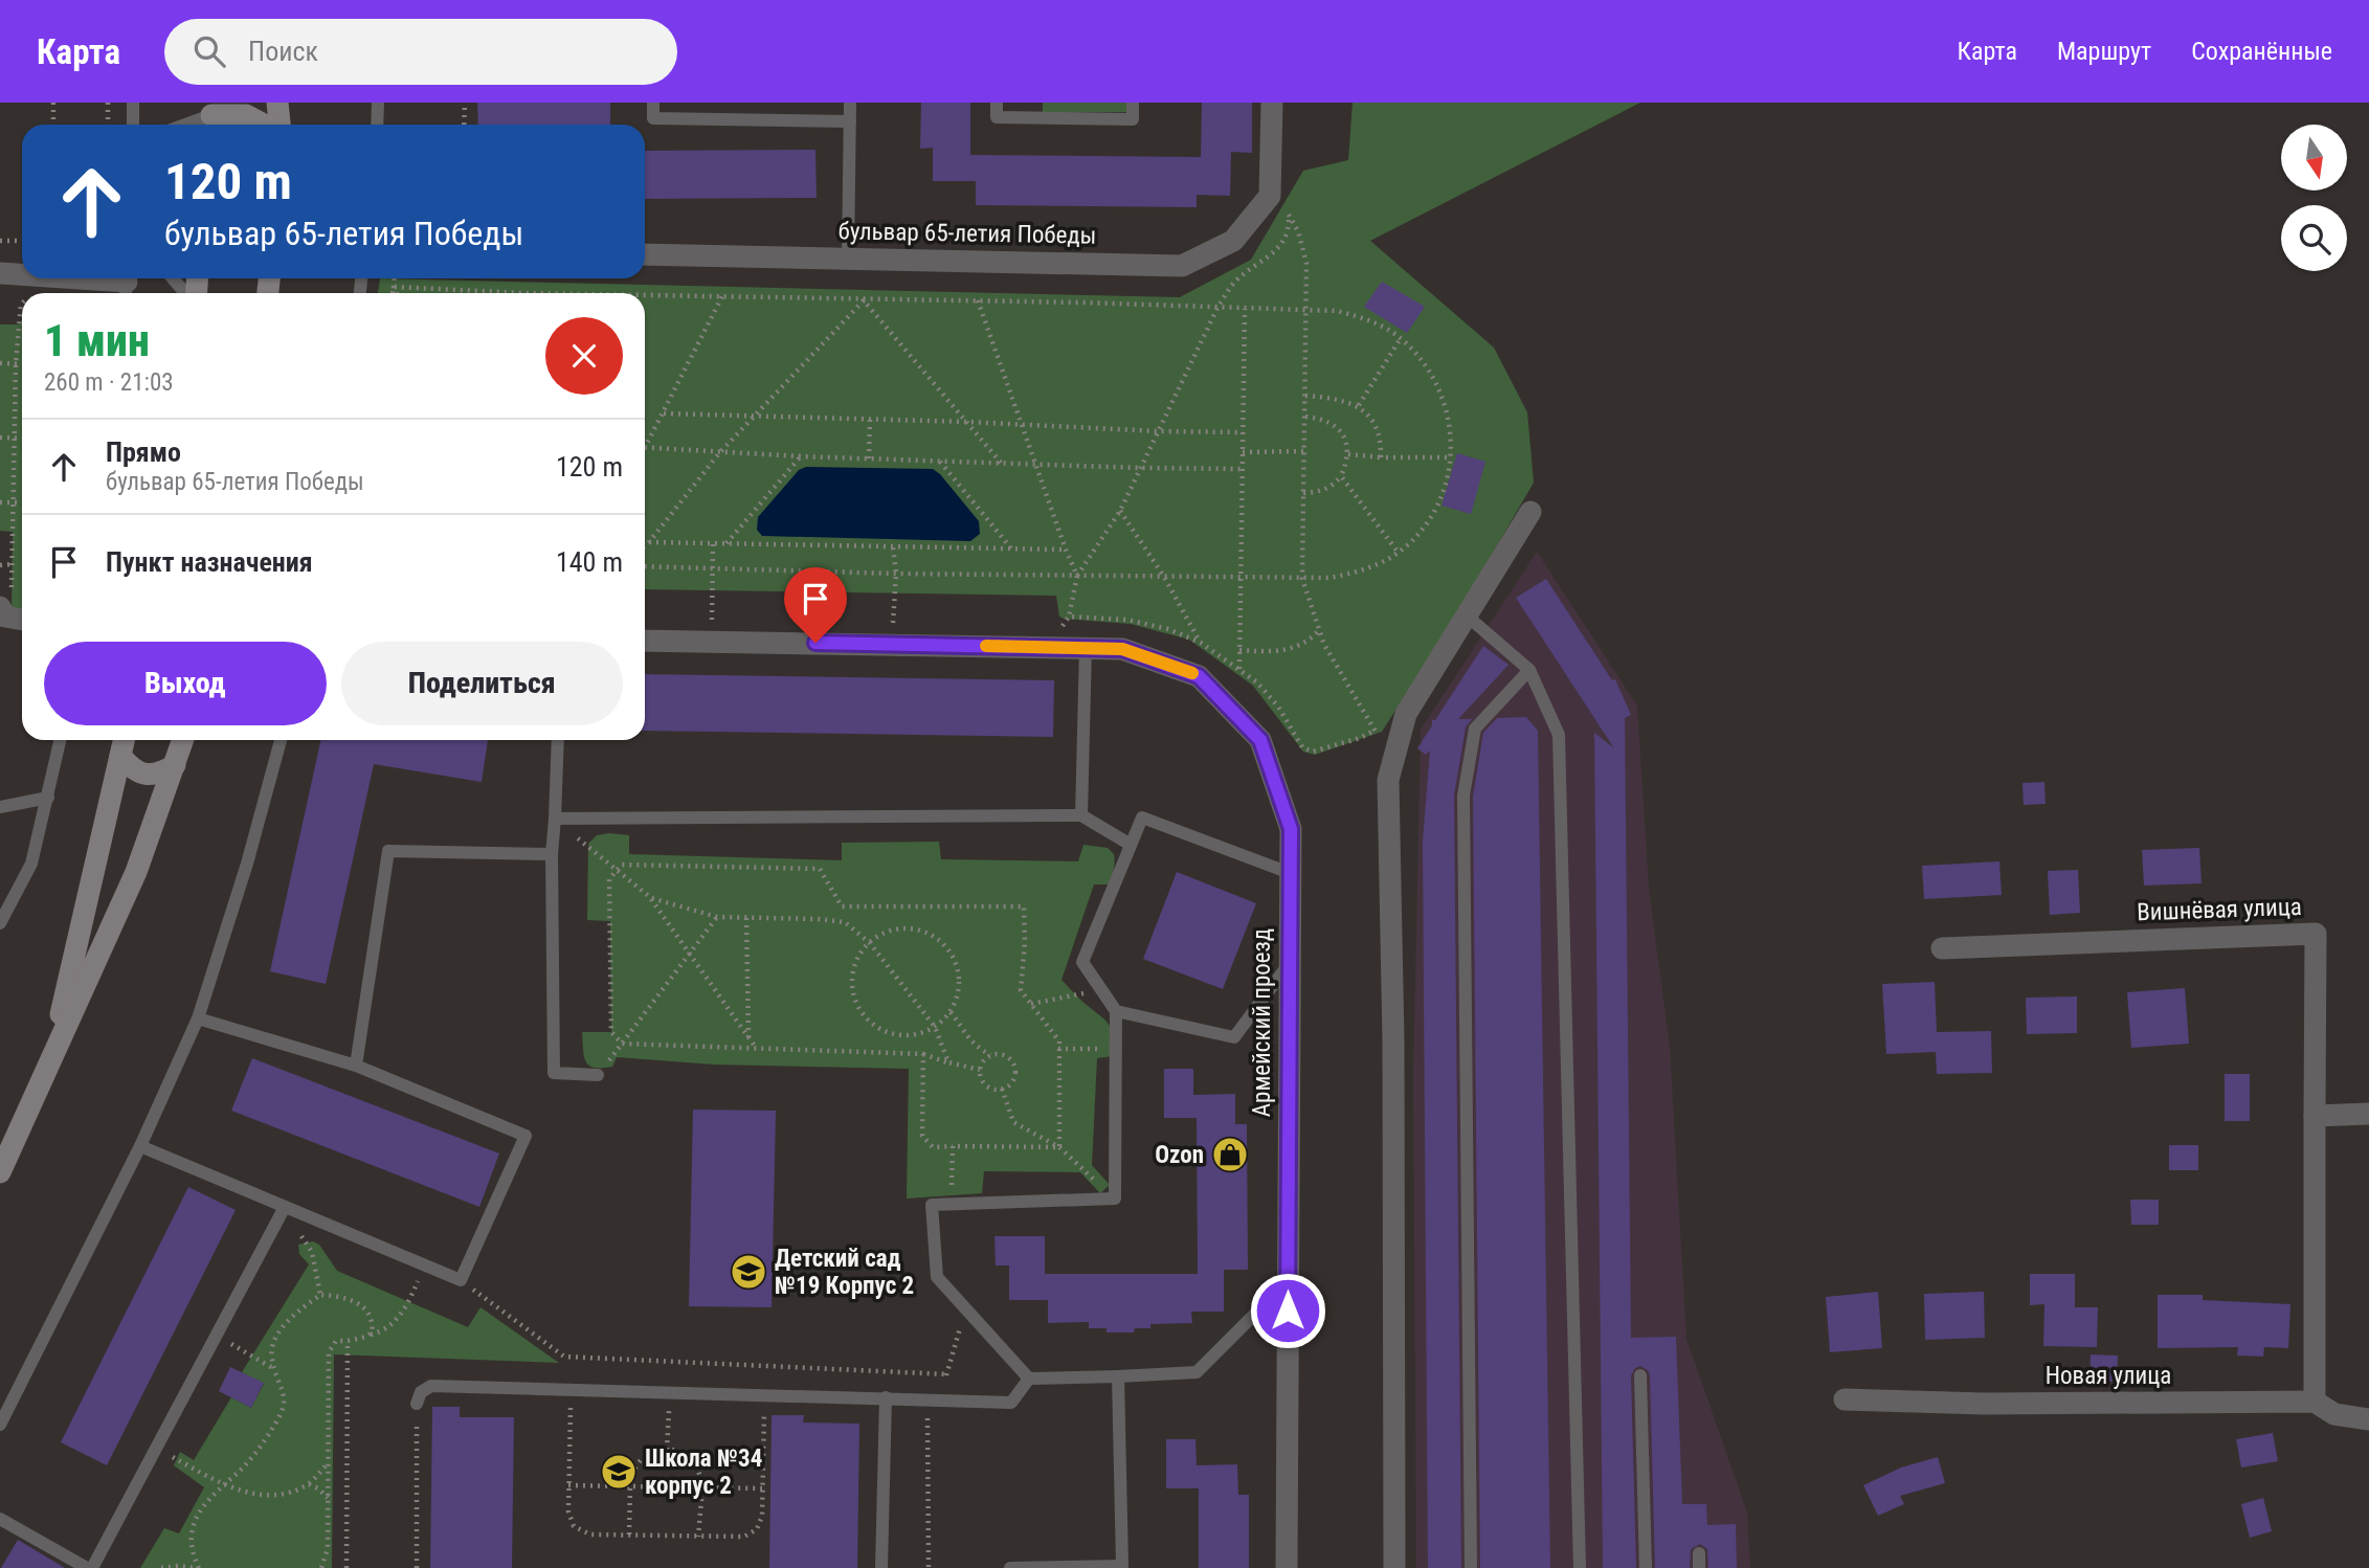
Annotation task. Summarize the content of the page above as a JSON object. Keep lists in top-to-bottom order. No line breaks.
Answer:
{"streets":{"street":["бульвар 65-летия Победы","Вишнёвая улица","Армейский проезд","Новая улица"]},"crossings":[["Вишнёвая улица","Новая улица"]],"places":{"shop":["Ozon"],"school or university":["Детский сад №19 Корпус 2","Школа №34 корпус 2"]},"north":"bottom","page":{"header":"Карта","search":"Поиск","nav":["Карта","Маршрут","Сохранённые"],"turn":["120 m","бульвар 65-летия Победы"],"heading":["1 мин","260 m · 21:03"],"list":[{"name":"Прямо","note":"бульвар 65-летия Победы","value":"120 m"},{"name":"Пункт назначения","value":"140 m"}],"buttons":["Выход","Поделиться"]}}
